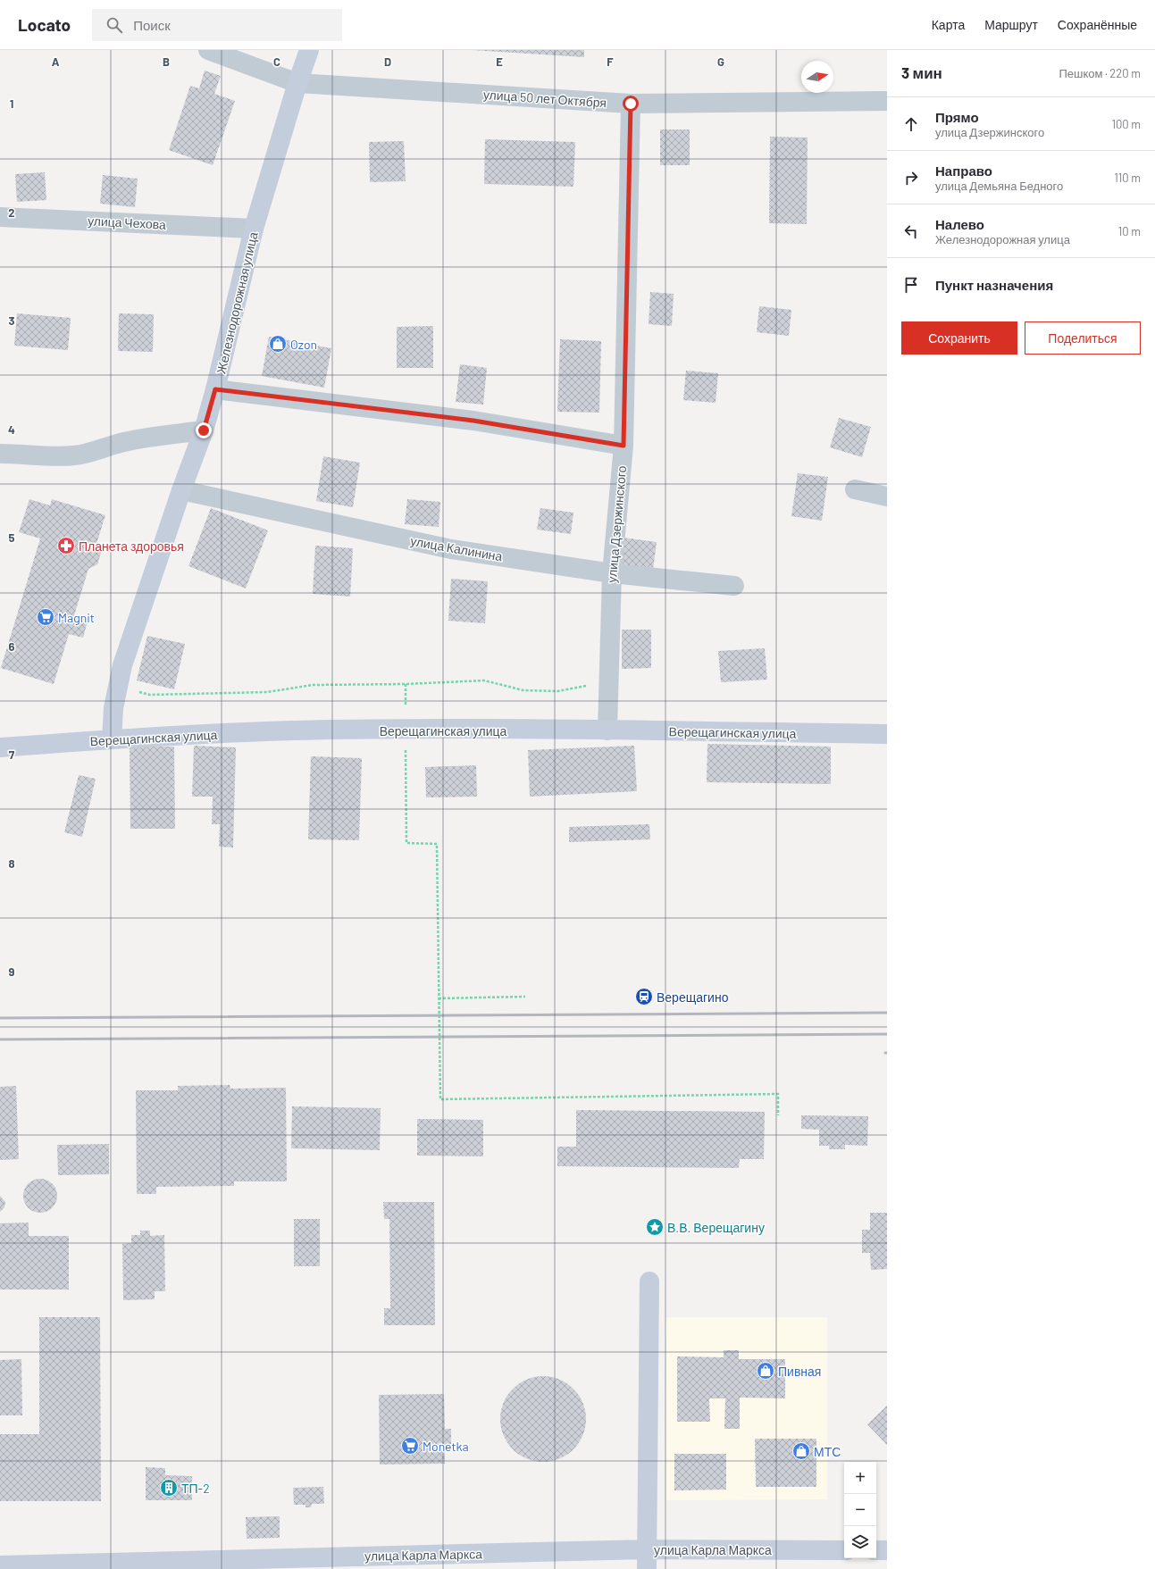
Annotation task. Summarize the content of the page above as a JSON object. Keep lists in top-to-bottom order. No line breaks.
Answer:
{"streets":{"main road":["Железнодорожная улица","Верещагинская улица","улица Карла Маркса"],"street":["улица 50 лет Октября","улица Чехова","улица Дзержинского","улица Калинина"]},"crossings":[["улица 50 лет Октября","Железнодорожная улица"],["улица 50 лет Октября","улица Дзержинского"],["улица Чехова","Железнодорожная улица"],["Железнодорожная улица","улица Калинина"],["Железнодорожная улица","Верещагинская улица"],["улица Дзержинского","улица Калинина"],["улица Дзержинского","Верещагинская улица"]],"places":{"shop":["Ozon","Пивная","МТС"],"pharmacy":["Планета здоровья"],"supermarket":["Magnit","Monetka"],"station":["Верещагино"],"place":["В.В. Верещагину"],"building":["ТП-2"]},"north":"right","page":{"header":"Locato","search":"Поиск","nav":["Карта","Маршрут","Сохранённые"],"heading":["3 мин","Пешком · 220 m"],"list":[["Прямо","улица Дзержинского","100 m"],["Направо","улица Демьяна Бедного","110 m"],["Налево","Железнодорожная улица","10 m"],"Пункт назначения"],"buttons":["Сохранить","Поделиться"],"map_buttons":["+","−"]},"grid":{"columns":["A","B","C","D","E","F","G"],"rows":["1","2","3","4","5","6","7","8","9"]}}
